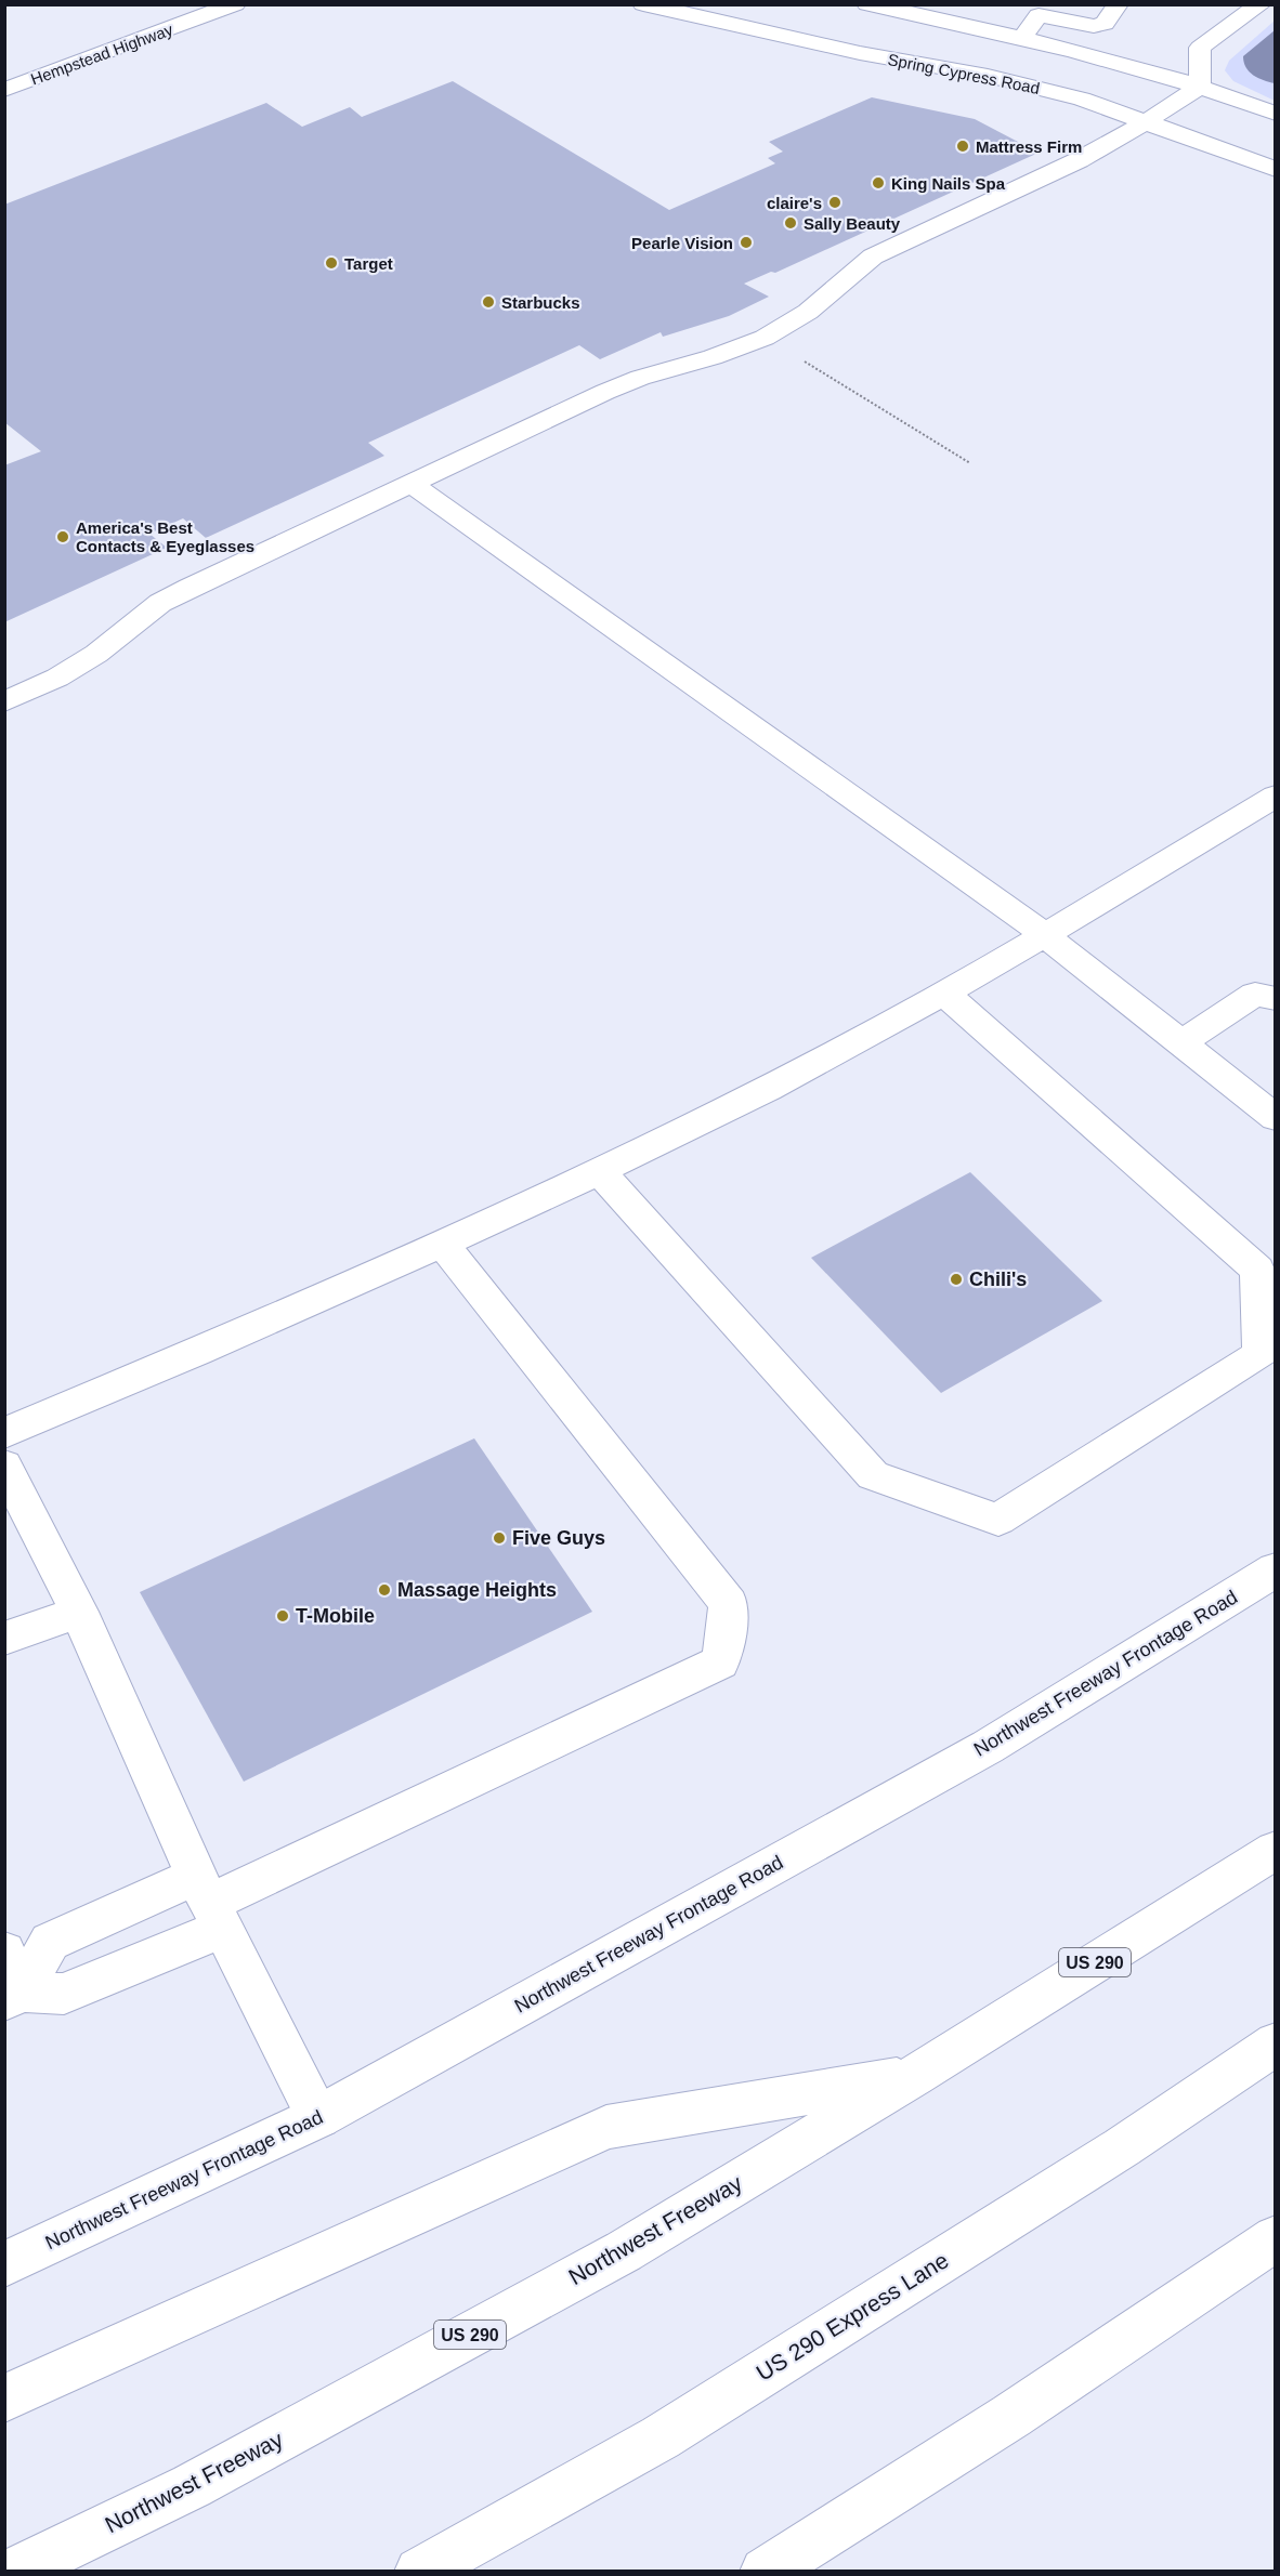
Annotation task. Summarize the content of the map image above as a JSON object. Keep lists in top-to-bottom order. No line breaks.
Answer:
{"streets":{"main road":["Hempstead Highway","Spring Cypress Road","Northwest Freeway Frontage Road","US 290","Northwest Freeway","US 290 Express Lane"]},"places":["Mattress Firm","King Nails Spa","claire's","Sally Beauty","Pearle Vision","Target","Starbucks","America's Best Contacts & Eyeglasses","Chili's","Five Guys","Massage Heights","T-Mobile"]}
